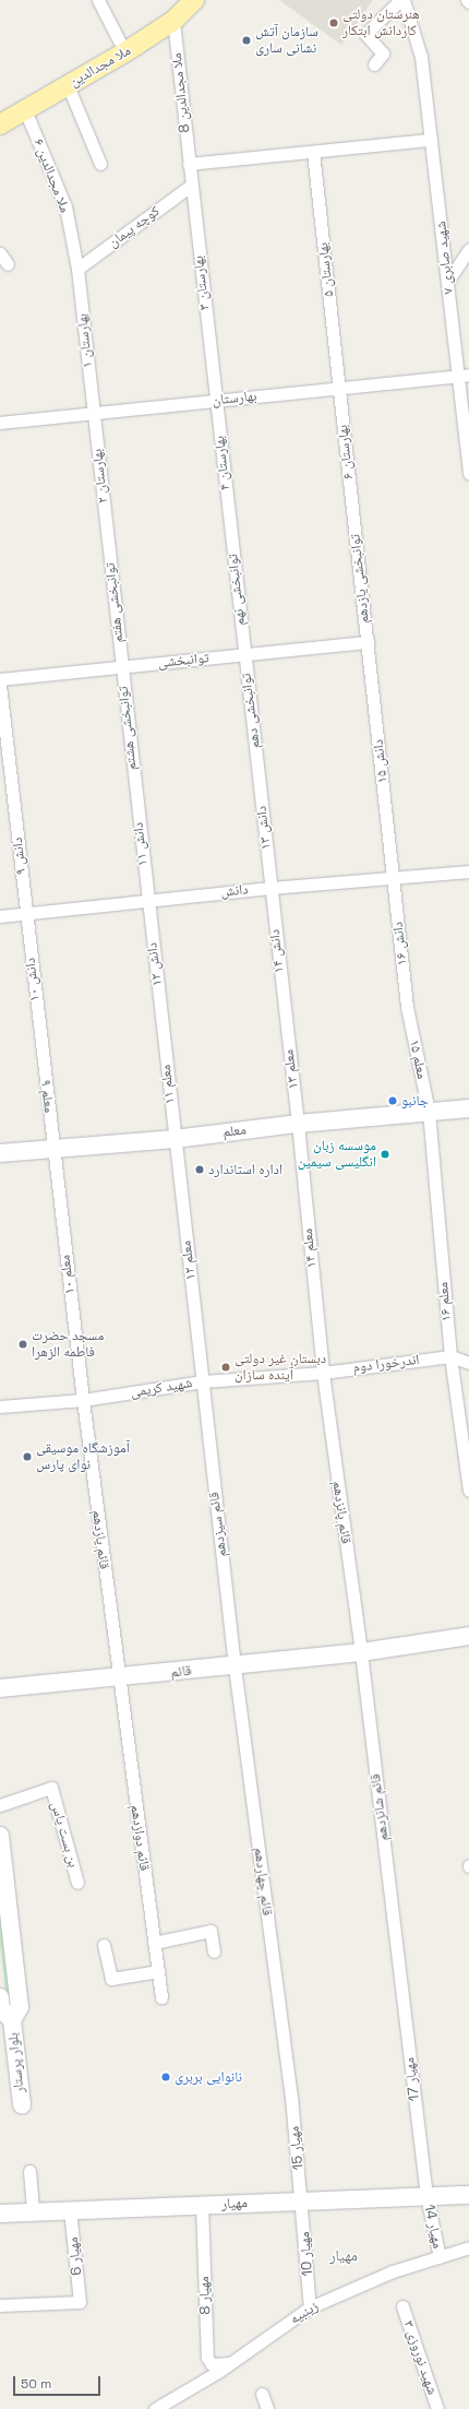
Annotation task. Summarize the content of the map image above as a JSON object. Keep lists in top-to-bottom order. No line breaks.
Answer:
{"streets":{"main road":["ملا مجدالدین"],"street":["ملا مجدالدین 8","ملا مجدالدین ۶","کوچه پیمان","شهید صابری ٧","بهارستان ۵","بهارستان ٣","بهارستان ١","بهارستان","بهارستان ۶","بهارستان ۴","بهارستان ٢","توانبخشی یازدهم","توانبخشی نهم","توانبخشی هفتم","توانبخشی","توانبخشی دهم","توانبخشی هشتم","دانش ۱۵","دانش ۱۳","دانش ۱۱","دانش ۹","دانش","دانش ۱۶","دانش ۱۴","دانش ۱۲","دانش ۱۰","معلم ۱۵","معلم ١٣","معلم ١١","معلم ٩","معلم","معلم ۱۴","معلم ١٢","معلم ١٠","معلم ۱۶","اندرخورا دوم","شهید کریمی","قائم پانزدهم","قائم سیزدهم","قائم یازدهم","قائم","قائم شانزدهم","بن بست یاس","قائم دوازدهم","قائم چهاردهم","بلوار پرستار","مهیار 17","مهیار 15","مهیار","مهیار 14","مهیار 10","مهیار 6","مهیار 8","زینبیه","شهید نوروزی ۳"]},"crossings":[["ملا مجدالدین","ملا مجدالدین 8"],["ملا مجدالدین","ملا مجدالدین ۶"],["ملا مجدالدین 8","بهارستان ٣"],["ملا مجدالدین ۶","کوچه پیمان"],["ملا مجدالدین ۶","بهارستان ١"],["کوچه پیمان","بهارستان ٣"],["کوچه پیمان","بهارستان ١"],["شهید صابری ٧","بهارستان"],["بهارستان ۵","بهارستان"],["بهارستان ۵","بهارستان ۶"],["بهارستان ٣","بهارستان"],["بهارستان ٣","بهارستان ۴"],["بهارستان ١","بهارستان"],["بهارستان ١","بهارستان ٢"],["بهارستان","بهارستان ۶"],["بهارستان","بهارستان ۴"],["بهارستان","بهارستان ٢"],["بهارستان ۶","توانبخشی یازدهم"],["بهارستان ۴","توانبخشی نهم"],["بهارستان ٢","توانبخشی هفتم"],["توانبخشی یازدهم","توانبخشی"],["توانبخشی یازدهم","دانش ۱۵"],["توانبخشی نهم","توانبخشی"],["توانبخشی نهم","توانبخشی دهم"],["توانبخشی هفتم","توانبخشی"],["توانبخشی هفتم","توانبخشی هشتم"],["توانبخشی","توانبخشی دهم"],["توانبخشی","توانبخشی هشتم"],["توانبخشی","دانش ۱۵"],["توانبخشی دهم","دانش ۱۳"],["توانبخشی هشتم","دانش ۱۱"],["دانش ۱۵","دانش"],["دانش ۱۵","دانش ۱۶"],["دانش ۱۳","دانش"],["دانش ۱۳","دانش ۱۴"],["دانش ۱۱","دانش"],["دانش ۱۱","دانش ۱۲"],["دانش ۹","دانش"],["دانش ۹","دانش ۱۰"],["دانش","دانش ۱۶"],["دانش","دانش ۱۴"],["دانش","دانش ۱۲"],["دانش","دانش ۱۰"],["دانش ۱۶","معلم ۱۵"],["دانش ۱۴","معلم ١٣"],["دانش ۱۲","معلم ١١"],["دانش ۱۰","معلم ٩"],["معلم ۱۵","معلم"],["معلم ۱۵","معلم ۱۶"],["معلم ١٣","معلم"],["معلم ١٣","معلم ۱۴"],["معلم ١١","معلم"],["معلم ١١","معلم ١٢"],["معلم ٩","معلم"],["معلم ٩","معلم ١٠"],["معلم","معلم ۱۴"],["معلم","معلم ١٢"],["معلم","معلم ١٠"],["معلم","معلم ۱۶"],["معلم ۱۴","اندرخورا دوم"],["معلم ۱۴","شهید کریمی"],["معلم ۱۴","قائم پانزدهم"],["معلم ١٢","شهید کریمی"],["معلم ١٢","قائم سیزدهم"],["معلم ١٠","شهید کریمی"],["معلم ١٠","قائم یازدهم"],["معلم ۱۶","اندرخورا دوم"],["اندرخورا دوم","شهید کریمی"],["اندرخورا دوم","قائم پانزدهم"],["شهید کریمی","قائم پانزدهم"],["شهید کریمی","قائم سیزدهم"],["شهید کریمی","قائم یازدهم"],["قائم پانزدهم","قائم"],["قائم پانزدهم","قائم شانزدهم"],["قائم سیزدهم","قائم"],["قائم سیزدهم","قائم چهاردهم"],["قائم یازدهم","قائم"],["قائم یازدهم","قائم دوازدهم"],["قائم","قائم شانزدهم"],["قائم","قائم دوازدهم"],["قائم","قائم چهاردهم"],["قائم شانزدهم","مهیار 17"],["قائم چهاردهم","مهیار 15"],["مهیار 17","مهیار"],["مهیار 17","مهیار 14"],["مهیار 15","مهیار"],["مهیار 15","مهیار 10"],["مهیار","مهیار 14"],["مهیار","مهیار 10"],["مهیار","مهیار 6"],["مهیار","مهیار 8"],["مهیار 14","زینبیه"],["مهیار 10","زینبیه"],["مهیار 8","زینبیه"]],"districts":["مهیار"],"places":["هنرستان دولتی کاردانش ابتکار","سازمان آتش نشانی ساری","جانبو","موسسه زبان انگلیسی سیمین","اداره استاندارد","مسجد حضرت فاطمه الزهرا","دبستان غیر دولتی آینده سازان","آموزشگاه موسیقی نوای پارس","نانوایی بربری"],"scale_bar":"50 m"}
